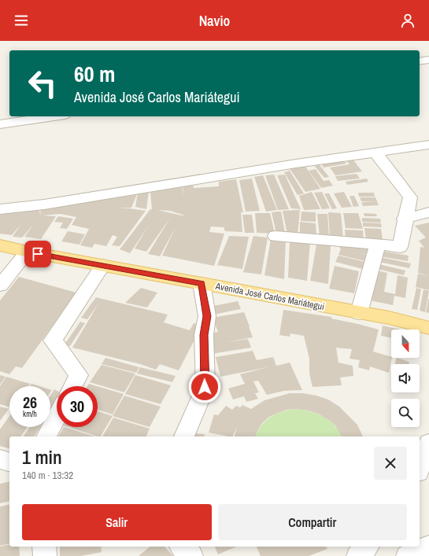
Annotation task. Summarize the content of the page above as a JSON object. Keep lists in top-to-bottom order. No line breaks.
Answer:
{"streets":{"main road":["Avenida José Carlos Mariátegui"]},"north":"bottom","page":{"header":"Navio","turn":["60 m","Avenida José Carlos Mariátegui"],"speed":"26 km/h","limit":"30","heading":["1 min","140 m · 13:32"],"buttons":["Salir","Compartir"]}}
